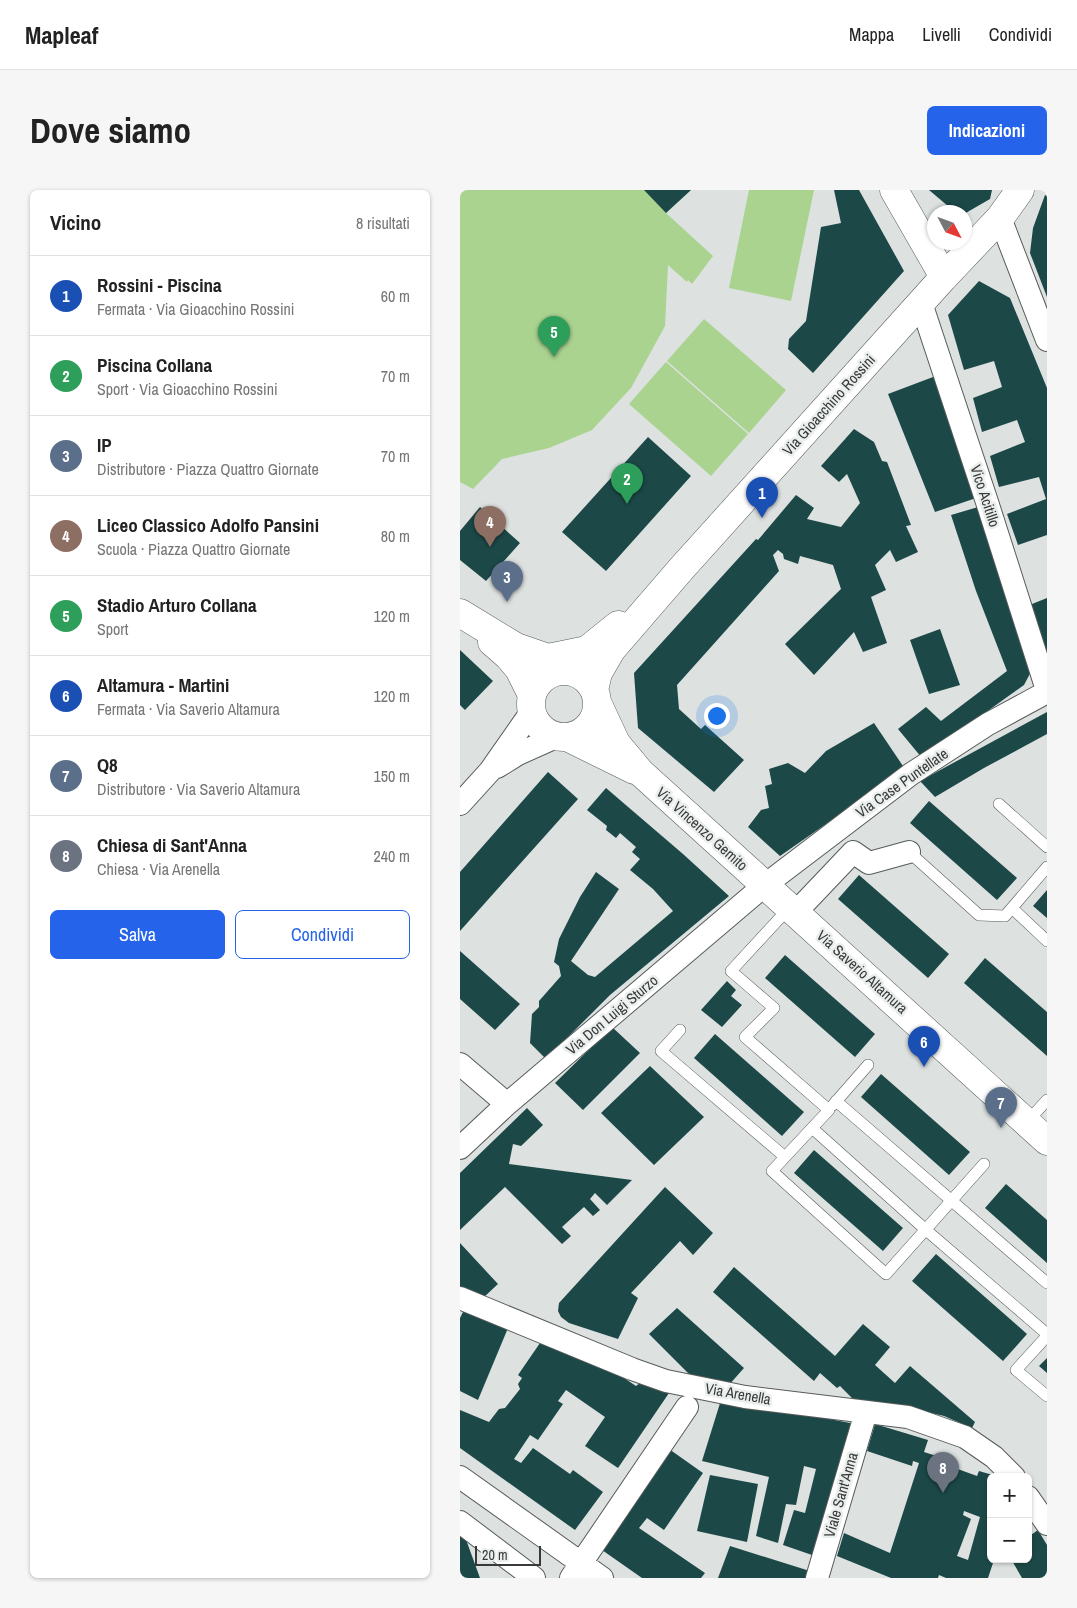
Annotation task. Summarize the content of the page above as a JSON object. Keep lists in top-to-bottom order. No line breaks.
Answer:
{"streets":{"main road":["Via Gioacchino Rossini","Via Vincenzo Gemito","Via Saverio Altamura"],"street":["Vico Acitillo","Via Case Puntellate","Via Don Luigi Sturzo","Via Arenella","Viale Sant'Anna"]},"crossings":[["Via Gioacchino Rossini","Vico Acitillo"],["Via Gioacchino Rossini","Via Vincenzo Gemito"],["Vico Acitillo","Via Case Puntellate"],["Via Case Puntellate","Via Vincenzo Gemito"],["Via Case Puntellate","Via Saverio Altamura"],["Via Case Puntellate","Via Don Luigi Sturzo"],["Via Vincenzo Gemito","Via Saverio Altamura"],["Via Vincenzo Gemito","Via Don Luigi Sturzo"],["Via Saverio Altamura","Via Don Luigi Sturzo"],["Via Arenella","Viale Sant'Anna"]],"scale_bar":"20 m","north":"bottom right","page":{"header":"Mapleaf","nav":["Mappa","Livelli","Condividi"],"buttons":["Indicazioni",["Salva","Condividi"]],"title":"Dove siamo","heading":["Vicino","8 risultati"],"list":[{"mark":"1","name":"Rossini - Piscina","note":"Fermata · Via Gioacchino Rossini","value":"60 m"},{"mark":"2","name":"Piscina Collana","note":"Sport · Via Gioacchino Rossini","value":"70 m"},{"mark":"3","name":"IP","note":"Distributore · Piazza Quattro Giornate","value":"70 m"},{"mark":"4","name":"Liceo Classico Adolfo Pansini","note":"Scuola · Piazza Quattro Giornate","value":"80 m"},{"mark":"5","name":"Stadio Arturo Collana","note":"Sport","value":"120 m"},{"mark":"6","name":"Altamura - Martini","note":"Fermata · Via Saverio Altamura","value":"120 m"},{"mark":"7","name":"Q8","note":"Distributore · Via Saverio Altamura","value":"150 m"},{"mark":"8","name":"Chiesa di Sant'Anna","note":"Chiesa · Via Arenella","value":"240 m"}],"pins":["5","2","1","4","3","6","7","8"],"map_buttons":["+","−"],"scale":"20 m"}}
